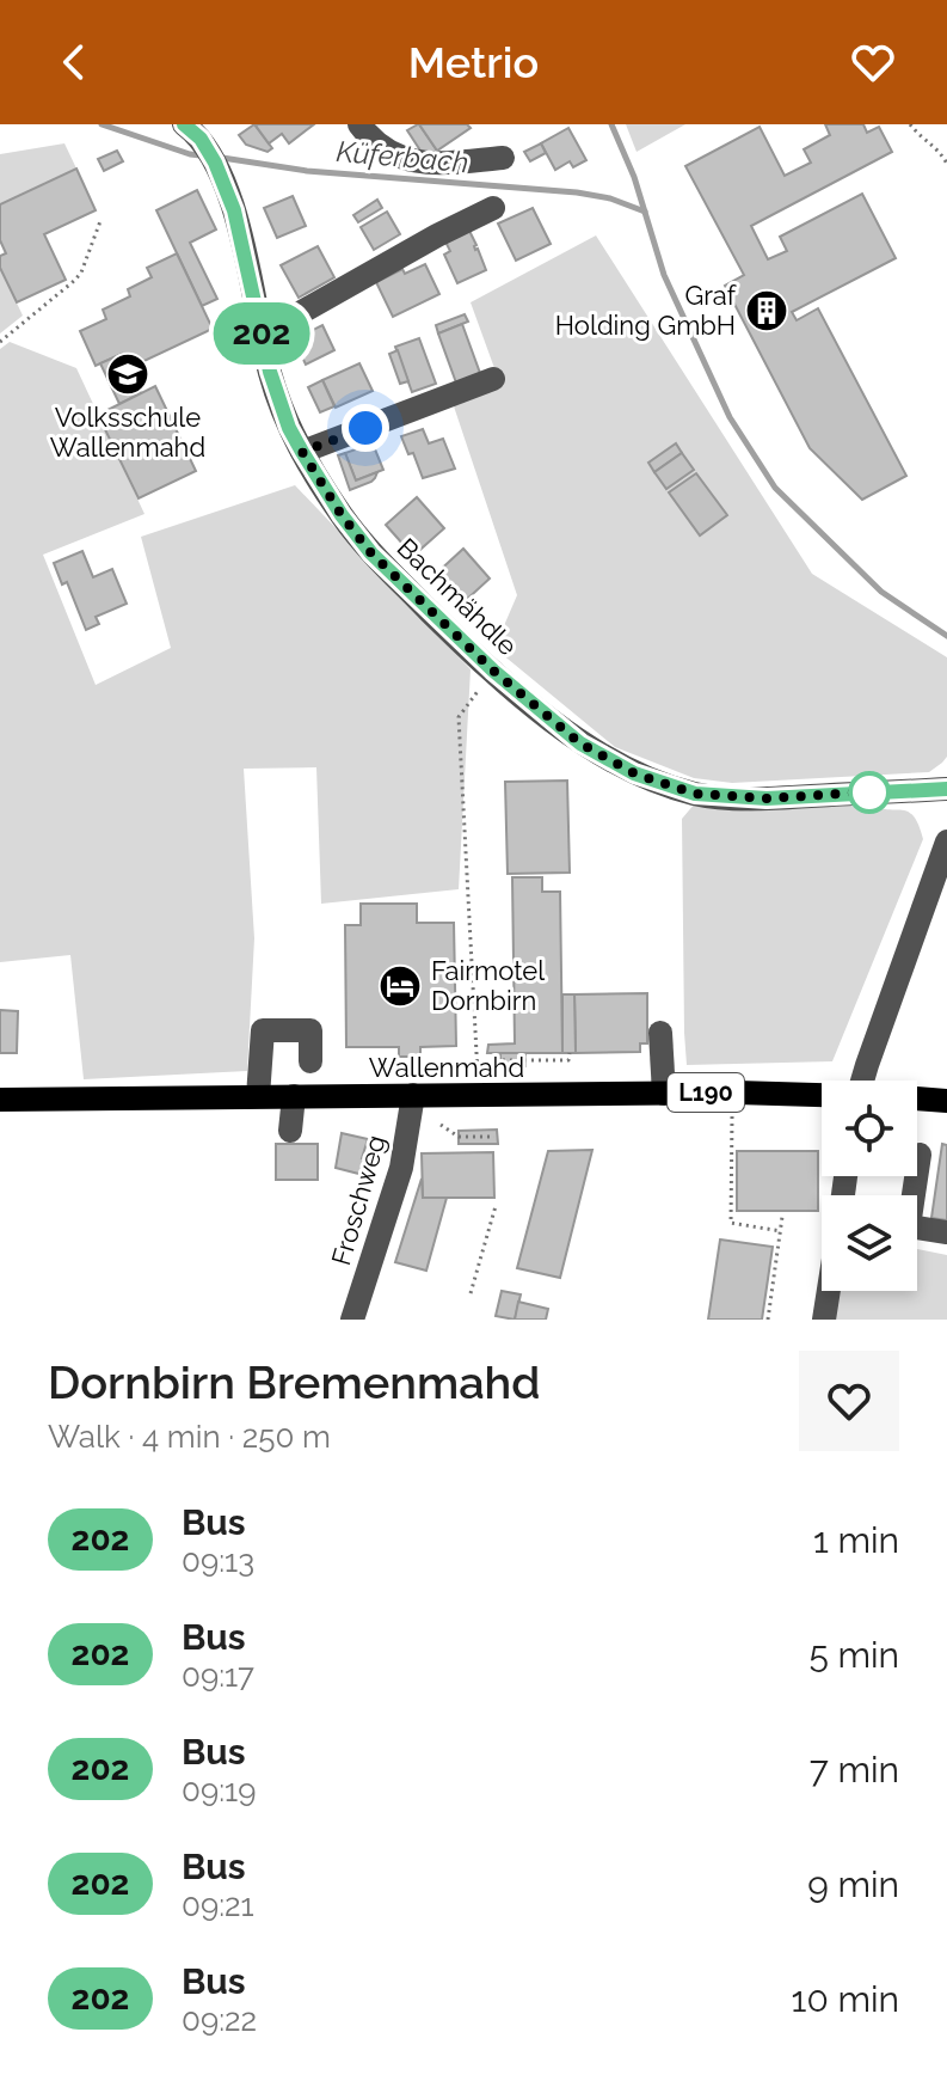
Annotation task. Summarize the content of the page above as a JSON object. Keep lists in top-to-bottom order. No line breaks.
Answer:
{"streets":{"main road":["Wallenmahd","L190"],"street":["Bachmähdle","Froschweg"]},"crossings":[["Wallenmahd","Froschweg"]],"water":["Küferbach"],"places":{"building":["Graf Holding GmbH"],"school or university":["Volksschule Wallenmahd"],"hotel":["Fairmotel Dornbirn"]},"lines":["bus line 202"],"page":{"header":"Metrio","on_map":"202","heading":["Dornbirn Bremenmahd","Walk · 4 min · 250 m"],"list":[{"mark":"202","name":"Bus","note":"09:13","value":"1 min"},{"mark":"202","name":"Bus","note":"09:17","value":"5 min"},{"mark":"202","name":"Bus","note":"09:19","value":"7 min"},{"mark":"202","name":"Bus","note":"09:21","value":"9 min"},{"mark":"202","name":"Bus","note":"09:22","value":"10 min"}]}}
